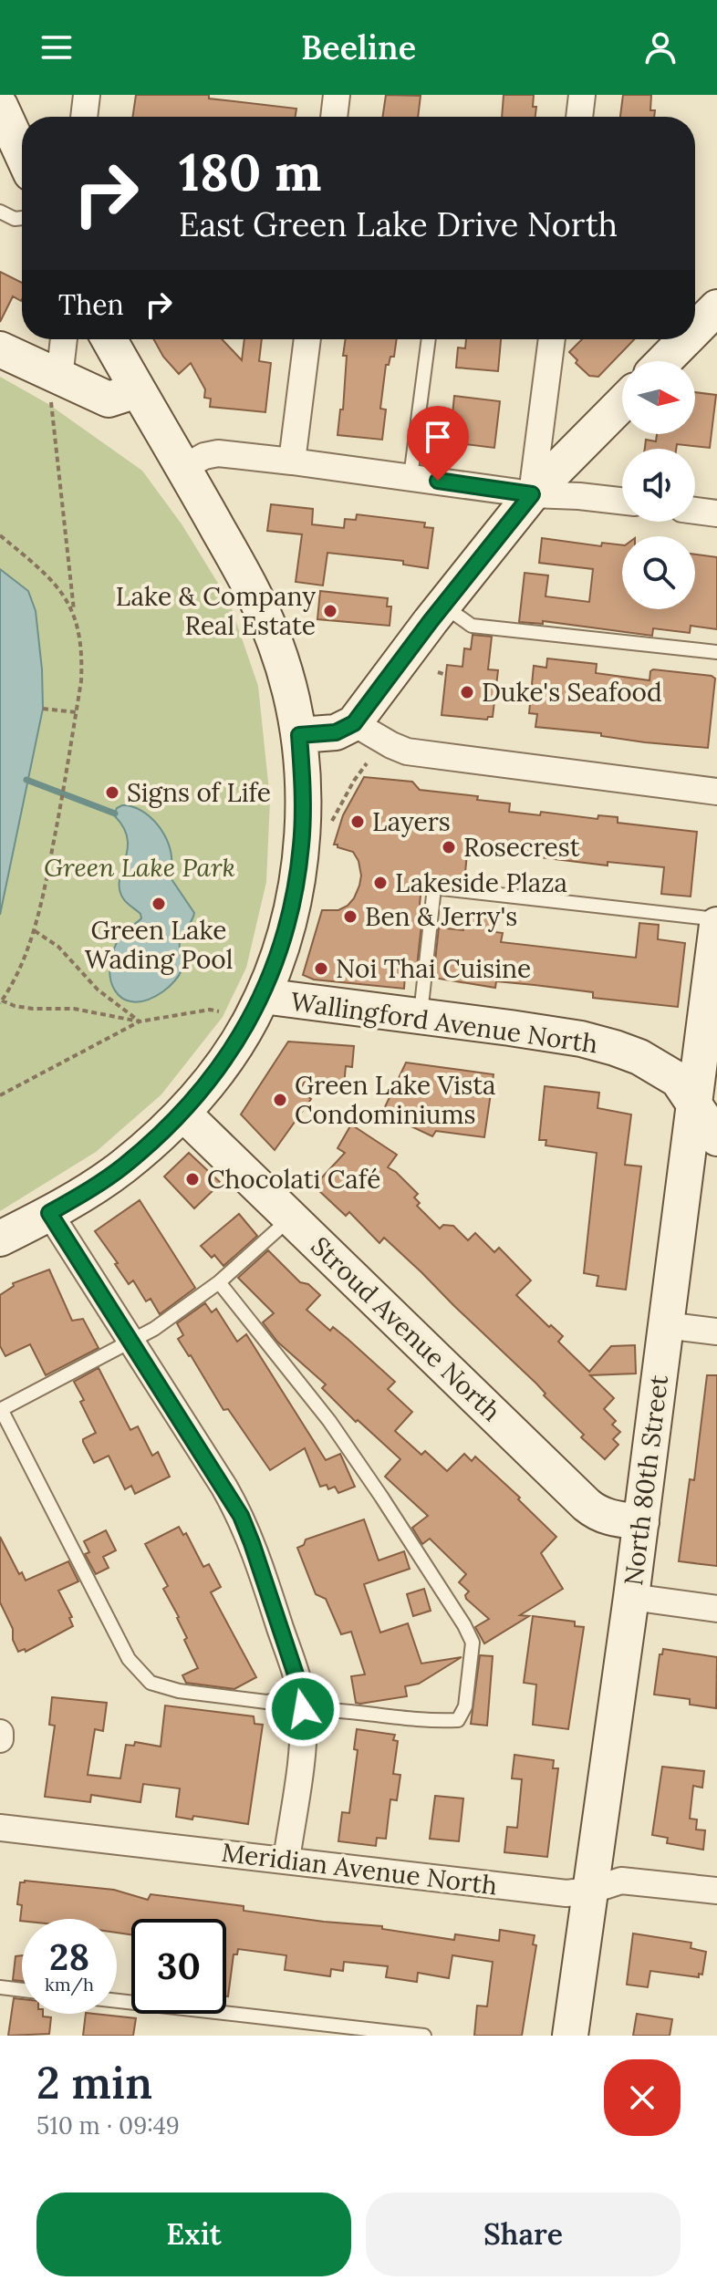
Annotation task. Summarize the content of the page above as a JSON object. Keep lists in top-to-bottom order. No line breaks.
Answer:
{"streets":{"street":["Wallingford Avenue North","Stroud Avenue North","North 80th Street","Meridian Avenue North"]},"crossings":[["Wallingford Avenue North","North 80th Street"],["Stroud Avenue North","North 80th Street"],["North 80th Street","Meridian Avenue North"]],"parks":["Green Lake Park"],"places":["Lake & Company Real Estate","Duke's Seafood","Signs of Life","Layers","Rosecrest","Lakeside Plaza","Green Lake Wading Pool","Ben & Jerry's","Noi Thai Cuisine","Green Lake Vista Condominiums","Chocolati Café"],"north":"right","page":{"header":"Beeline","turn":["180 m","East Green Lake Drive North"],"then":"Then","speed":"28 km/h","limit":"30","heading":["2 min","510 m · 09:49"],"buttons":["Exit","Share"]}}
